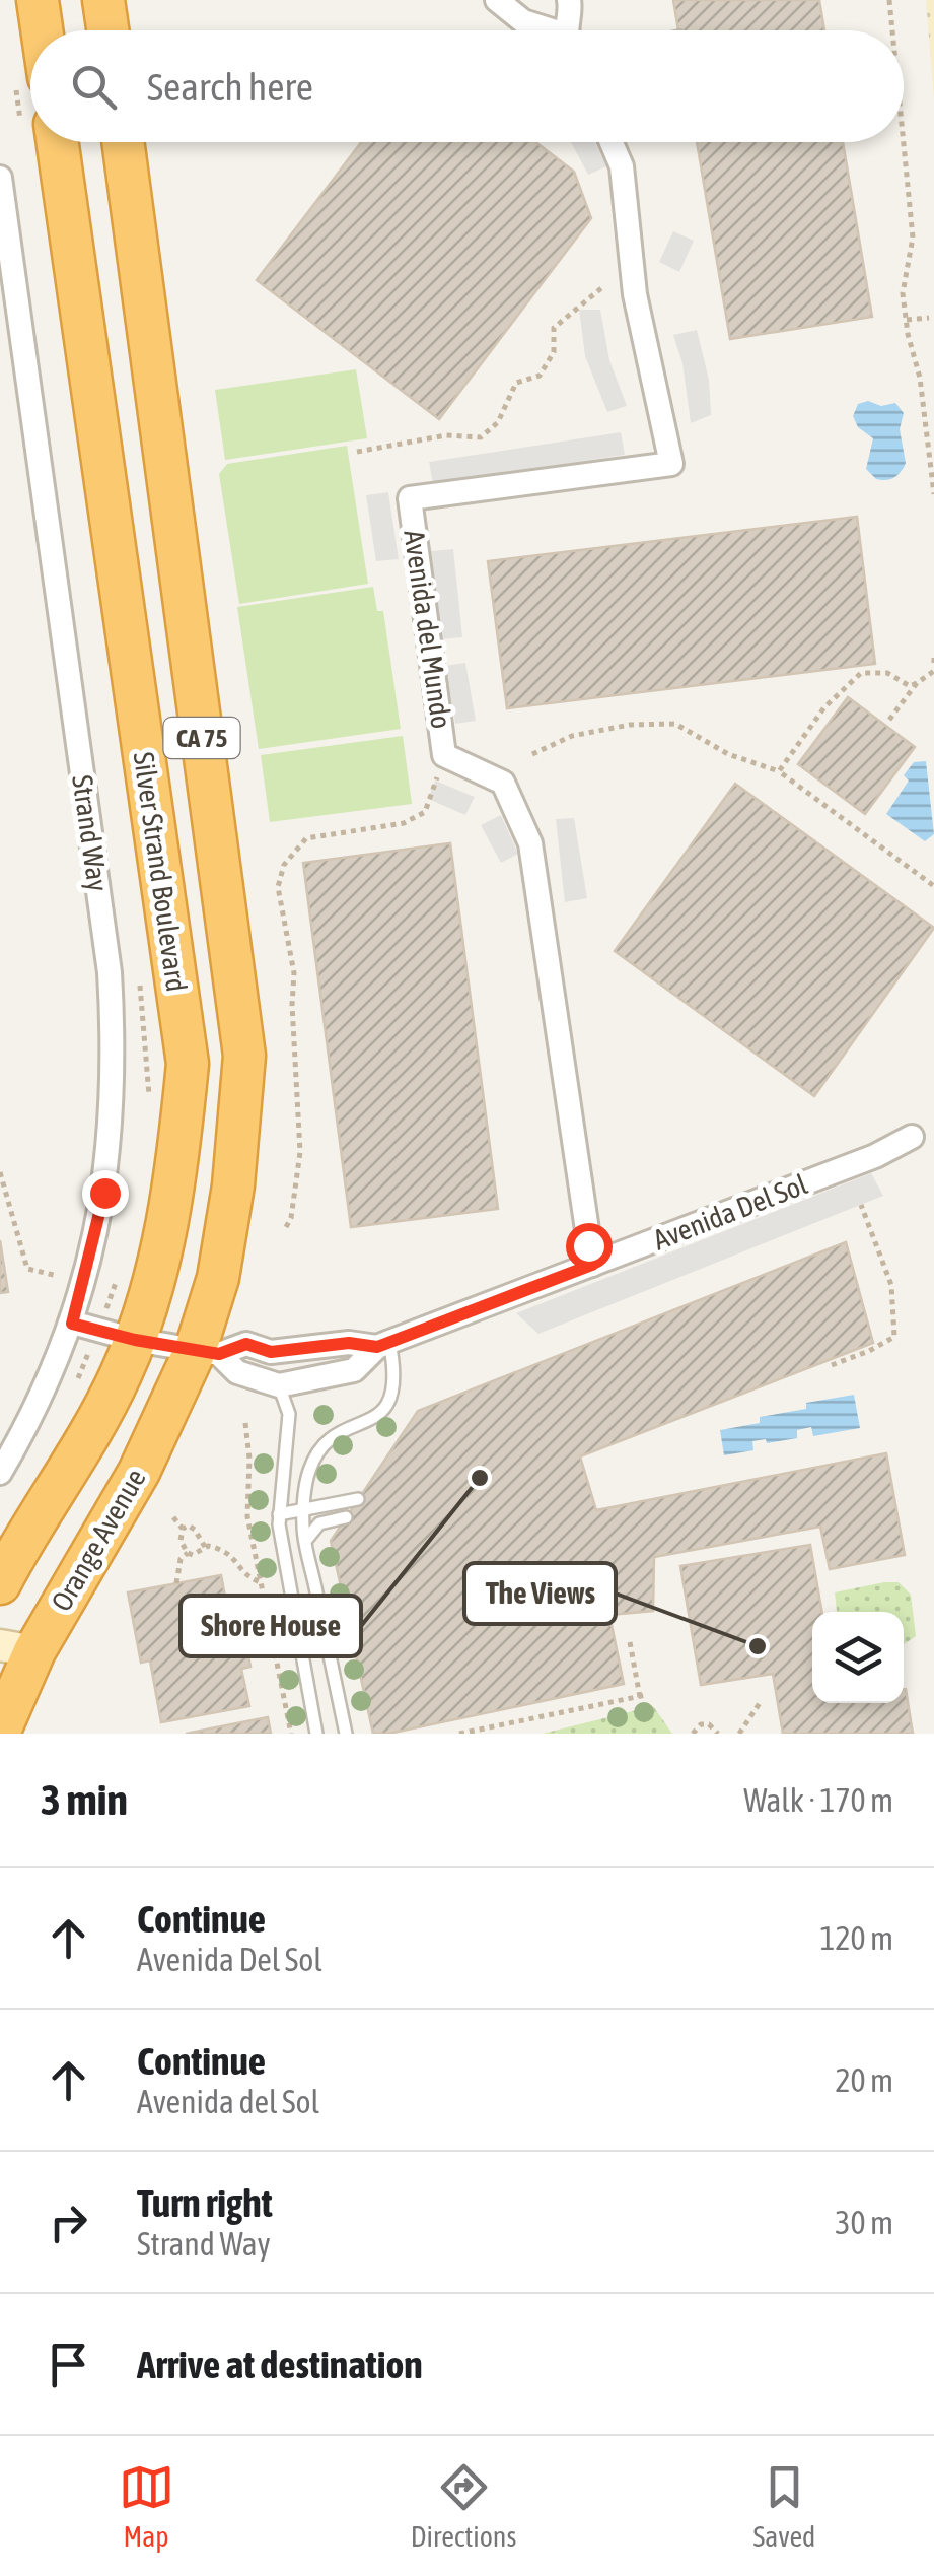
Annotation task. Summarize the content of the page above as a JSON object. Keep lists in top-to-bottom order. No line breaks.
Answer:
{"streets":{"highway":["CA 75","Silver Strand Boulevard","Orange Avenue"],"street":["Avenida del Mundo","Strand Way","Avenida Del Sol"]},"crossings":[["Avenida del Mundo","Avenida Del Sol"],["Silver Strand Boulevard","Avenida Del Sol"],["Silver Strand Boulevard","Orange Avenue"],["Avenida Del Sol","Orange Avenue"]],"places":["Shore House","The Views"],"page":{"search":"Search here","heading":["3 min","Walk · 170 m"],"list":[["Continue","Avenida Del Sol","120 m"],["Continue","Avenida del Sol","20 m"],["Turn right","Strand Way","30 m"],"Arrive at destination"],"nav":["Map","Directions","Saved"]}}
